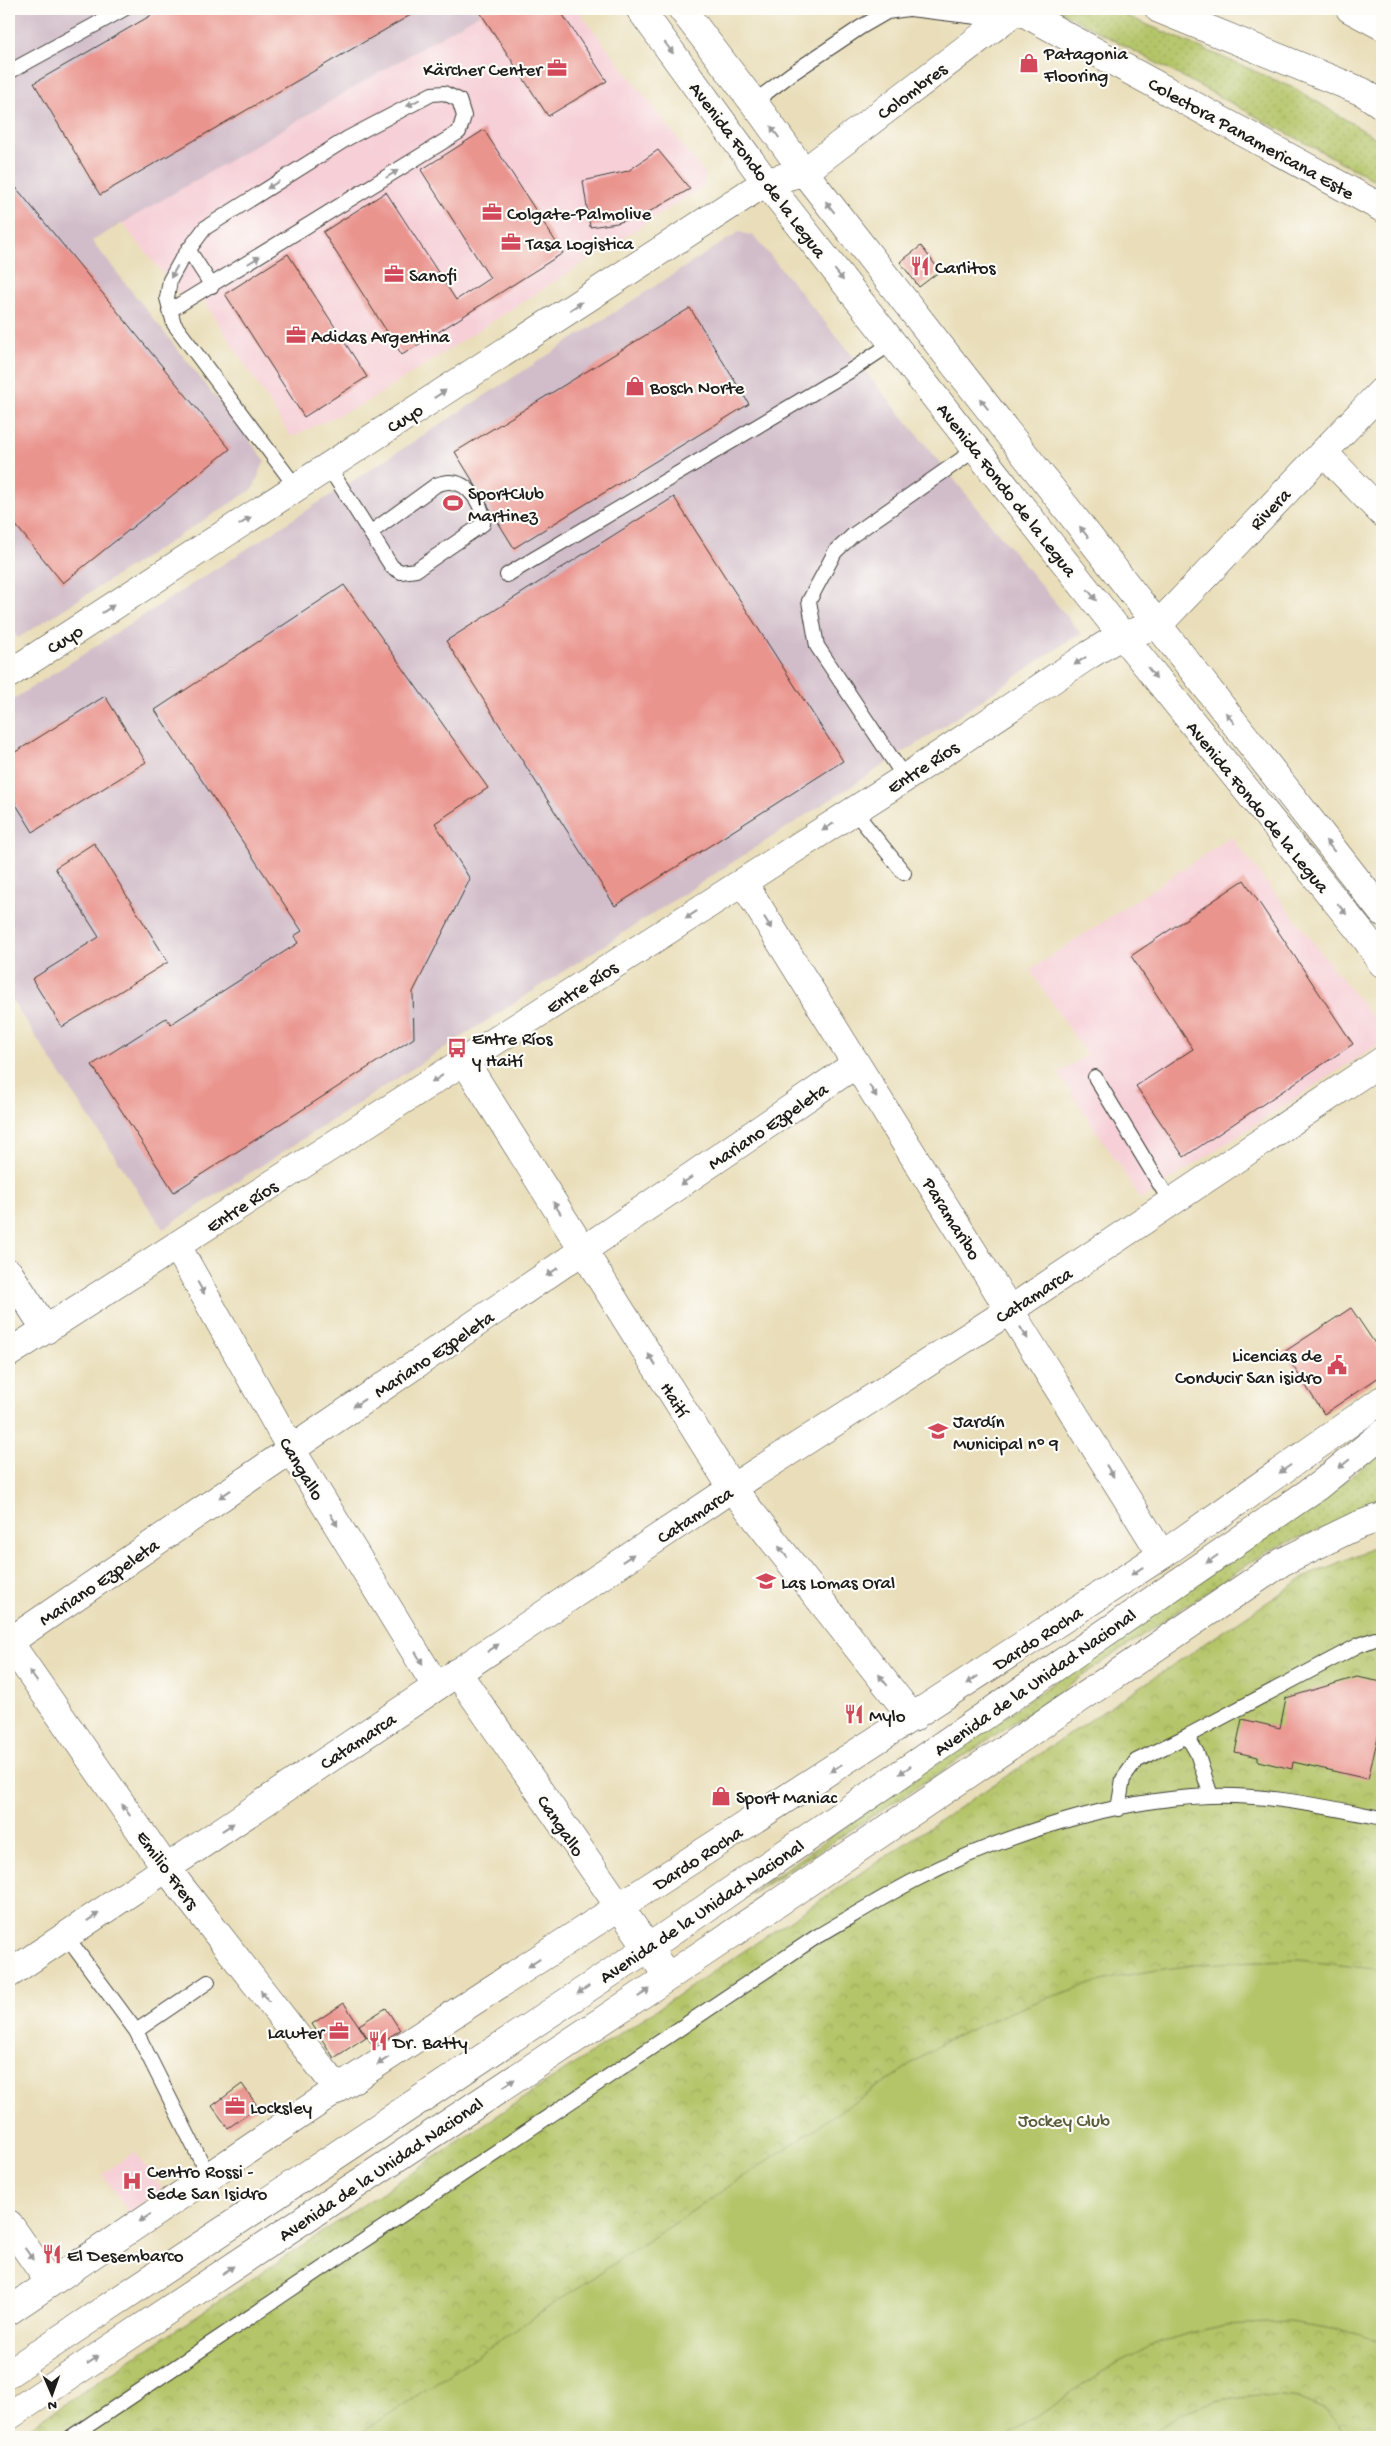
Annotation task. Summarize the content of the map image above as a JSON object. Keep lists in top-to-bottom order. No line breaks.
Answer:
{"streets":{"main road":["Colombres","Colectora Panamericana Este","Avenida Fondo de la Legua","Cuyo","Rivera","Entre Ríos","Mariano Ezpeleta","Paramaribo","Catamarca","Haití","Cangallo","Dardo Rocha","Avenida de la Unidad Nacional","Emilio Frers"]},"crossings":[["Colombres","Colectora Panamericana Este"],["Colombres","Avenida Fondo de la Legua"],["Colombres","Cuyo"],["Avenida Fondo de la Legua","Cuyo"],["Avenida Fondo de la Legua","Rivera"],["Avenida Fondo de la Legua","Entre Ríos"],["Rivera","Entre Ríos"],["Entre Ríos","Paramaribo"],["Entre Ríos","Haití"],["Entre Ríos","Cangallo"],["Mariano Ezpeleta","Paramaribo"],["Mariano Ezpeleta","Haití"],["Mariano Ezpeleta","Cangallo"],["Mariano Ezpeleta","Emilio Frers"],["Paramaribo","Catamarca"],["Paramaribo","Dardo Rocha"],["Catamarca","Haití"],["Catamarca","Cangallo"],["Catamarca","Emilio Frers"],["Haití","Dardo Rocha"],["Cangallo","Dardo Rocha"],["Cangallo","Avenida de la Unidad Nacional"],["Dardo Rocha","Emilio Frers"]],"one_way":["Cuyo","Entre Ríos","Mariano Ezpeleta","Paramaribo","Catamarca","Haití","Cangallo","Dardo Rocha","Emilio Frers"],"parks":["Jockey Club"],"places":{"shop":["Patagonia Flooring","Bosch Norte","Sport Maniac"],"office":["Kärcher Center","Colgate-Palmolive","Tasa Logistica","Sanofi","Adidas Argentina","Lawter","Locksley"],"restaurant":["Carlitos","Mylo","Dr. Batty","El Desembarco"],"sports":["SportClub Martinez"],"bus stop":["Entre Ríos y Haití"],"public building":["Licencias de Conducir San isidro"],"school or university":["Jardín Municipal nº 9","Las Lomas Oral"],"hospital":["Centro Rossi - Sede San Isidro"]},"north":"bottom"}
